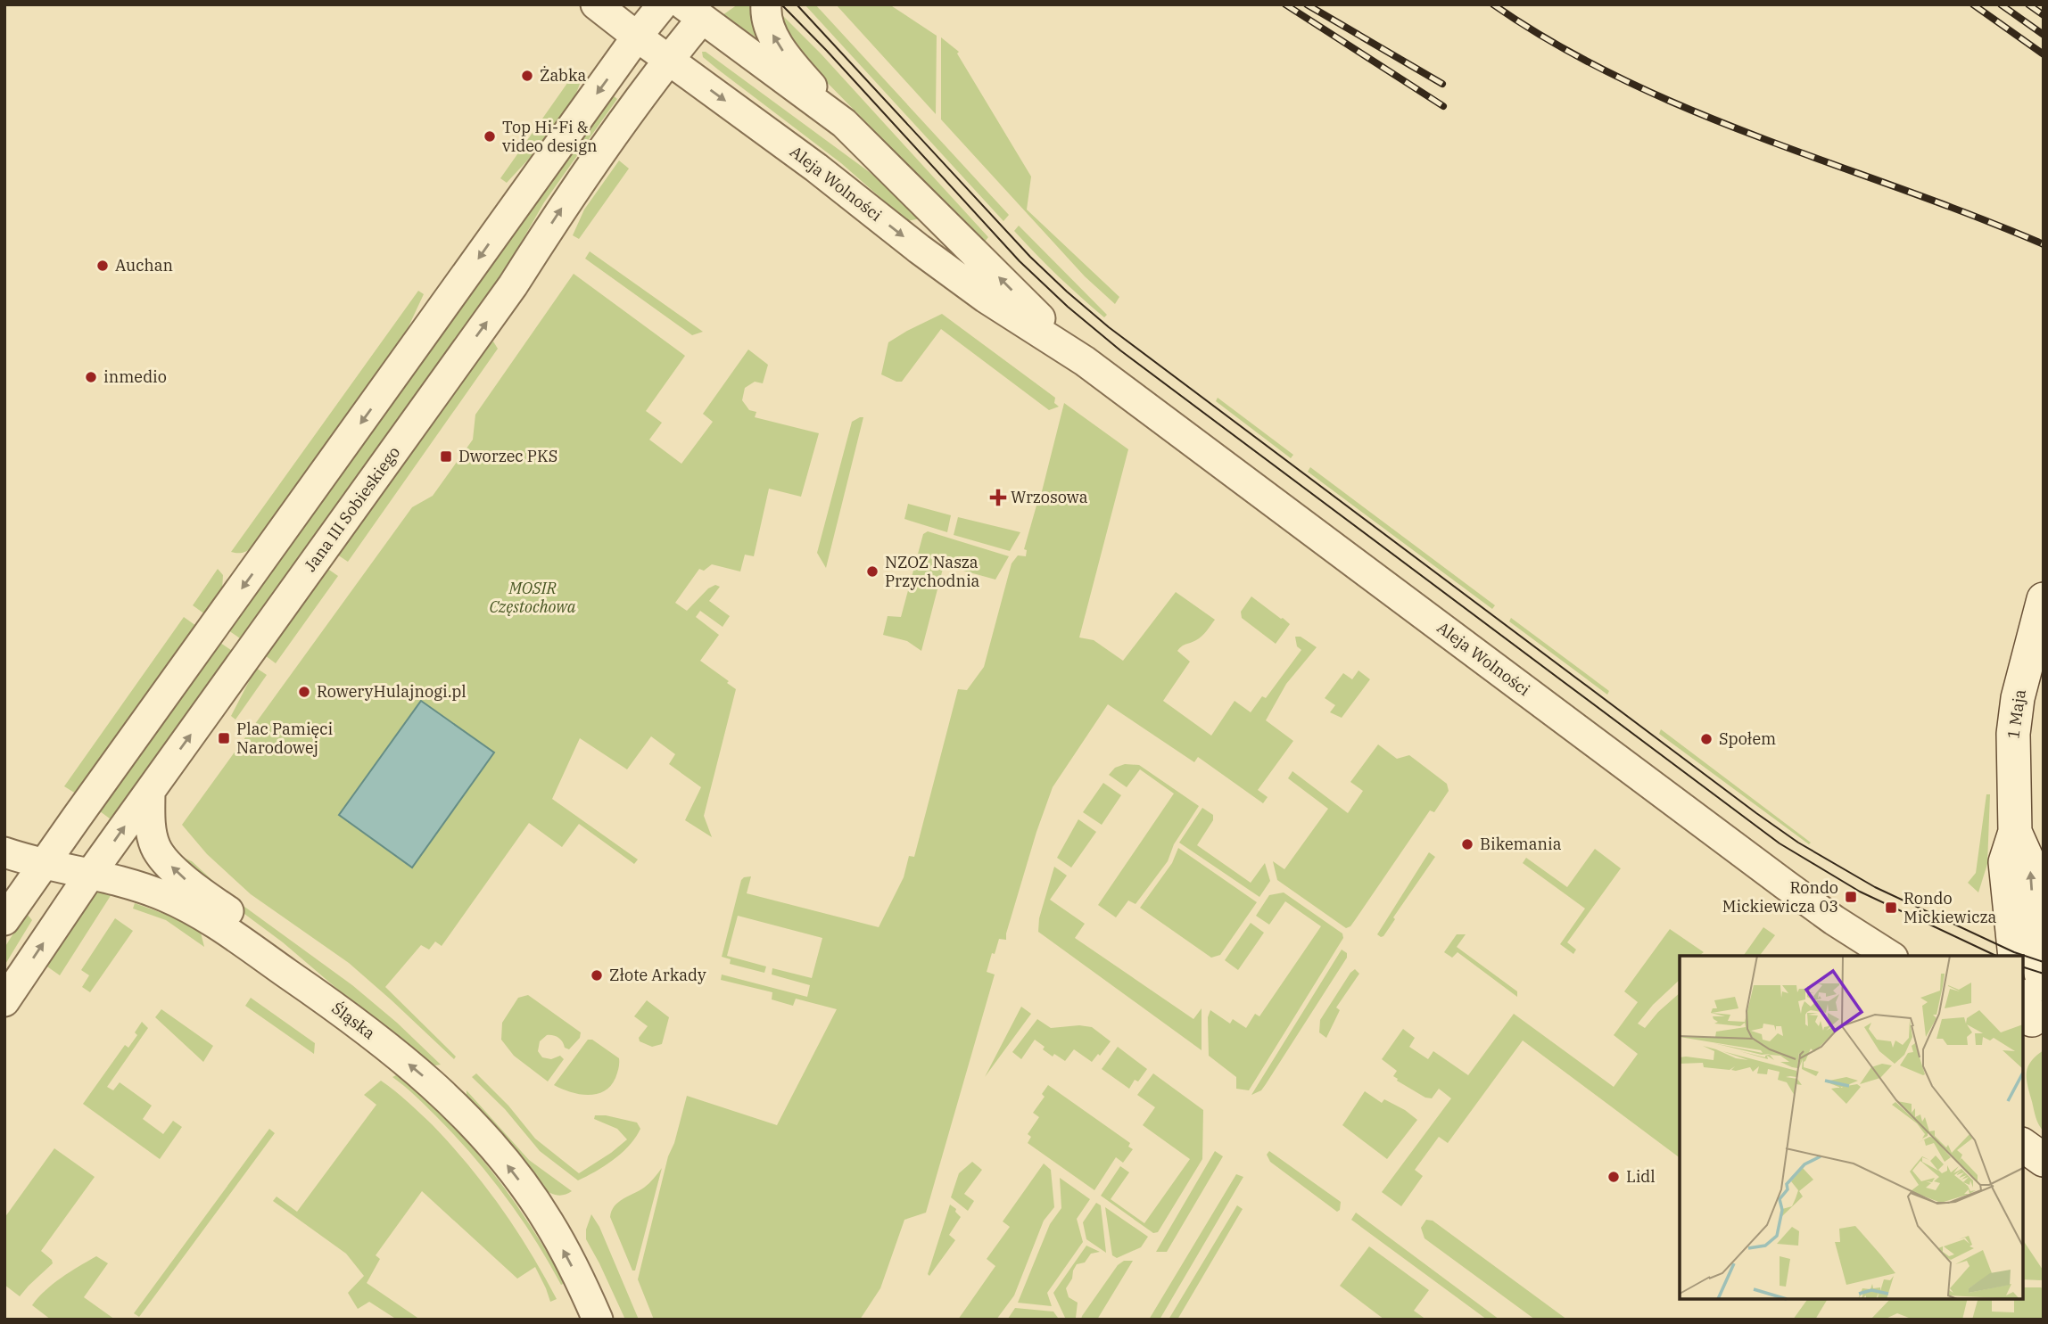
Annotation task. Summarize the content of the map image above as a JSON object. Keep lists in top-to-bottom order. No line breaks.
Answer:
{"streets":{"main road":["1 Maja"],"street":["Aleja Wolności","Jana III Sobieskiego","Śląska"]},"crossings":[["Aleja Wolności","Jana III Sobieskiego"],["Jana III Sobieskiego","Śląska"]],"one_way":["Śląska"],"parks":["MOSIR Częstochowa"],"places":{"other":["Żabka","Top Hi-Fi & video design","Auchan","inmedio","NZOZ Nasza Przychodnia","RoweryHulajnogi.pl","Społem","Bikemania","Złote Arkady","Lidl"],"transit":["Dworzec PKS","Plac Pamięci Narodowej","Rondo Mickiewicza 03","Rondo Mickiewicza"],"health":["Wrzosowa"]}}
